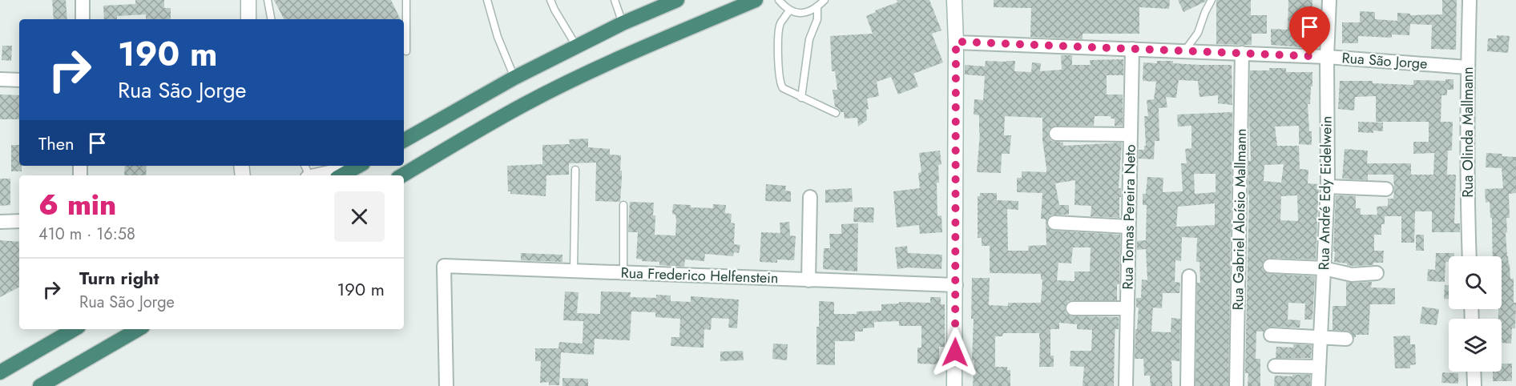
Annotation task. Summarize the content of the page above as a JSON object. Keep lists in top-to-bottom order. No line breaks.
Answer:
{"streets":{"street":["Rua São Jorge","Rua Olinda Mallmann","Rua André Edy Eidelwein","Rua Tomas Pereira Neto","Rua Gabriel Aloísio Mallmann","Rua Frederico Helfenstein"]},"crossings":[["Rua São Jorge","Rua Olinda Mallmann"],["Rua São Jorge","Rua André Edy Eidelwein"],["Rua São Jorge","Rua Tomas Pereira Neto"],["Rua São Jorge","Rua Gabriel Aloísio Mallmann"]],"page":{"turn":["190 m","Rua São Jorge"],"then":"Then","heading":["6 min","410 m · 16:58"],"list":[{"name":"Turn right","note":"Rua São Jorge","value":"190 m"}]}}
